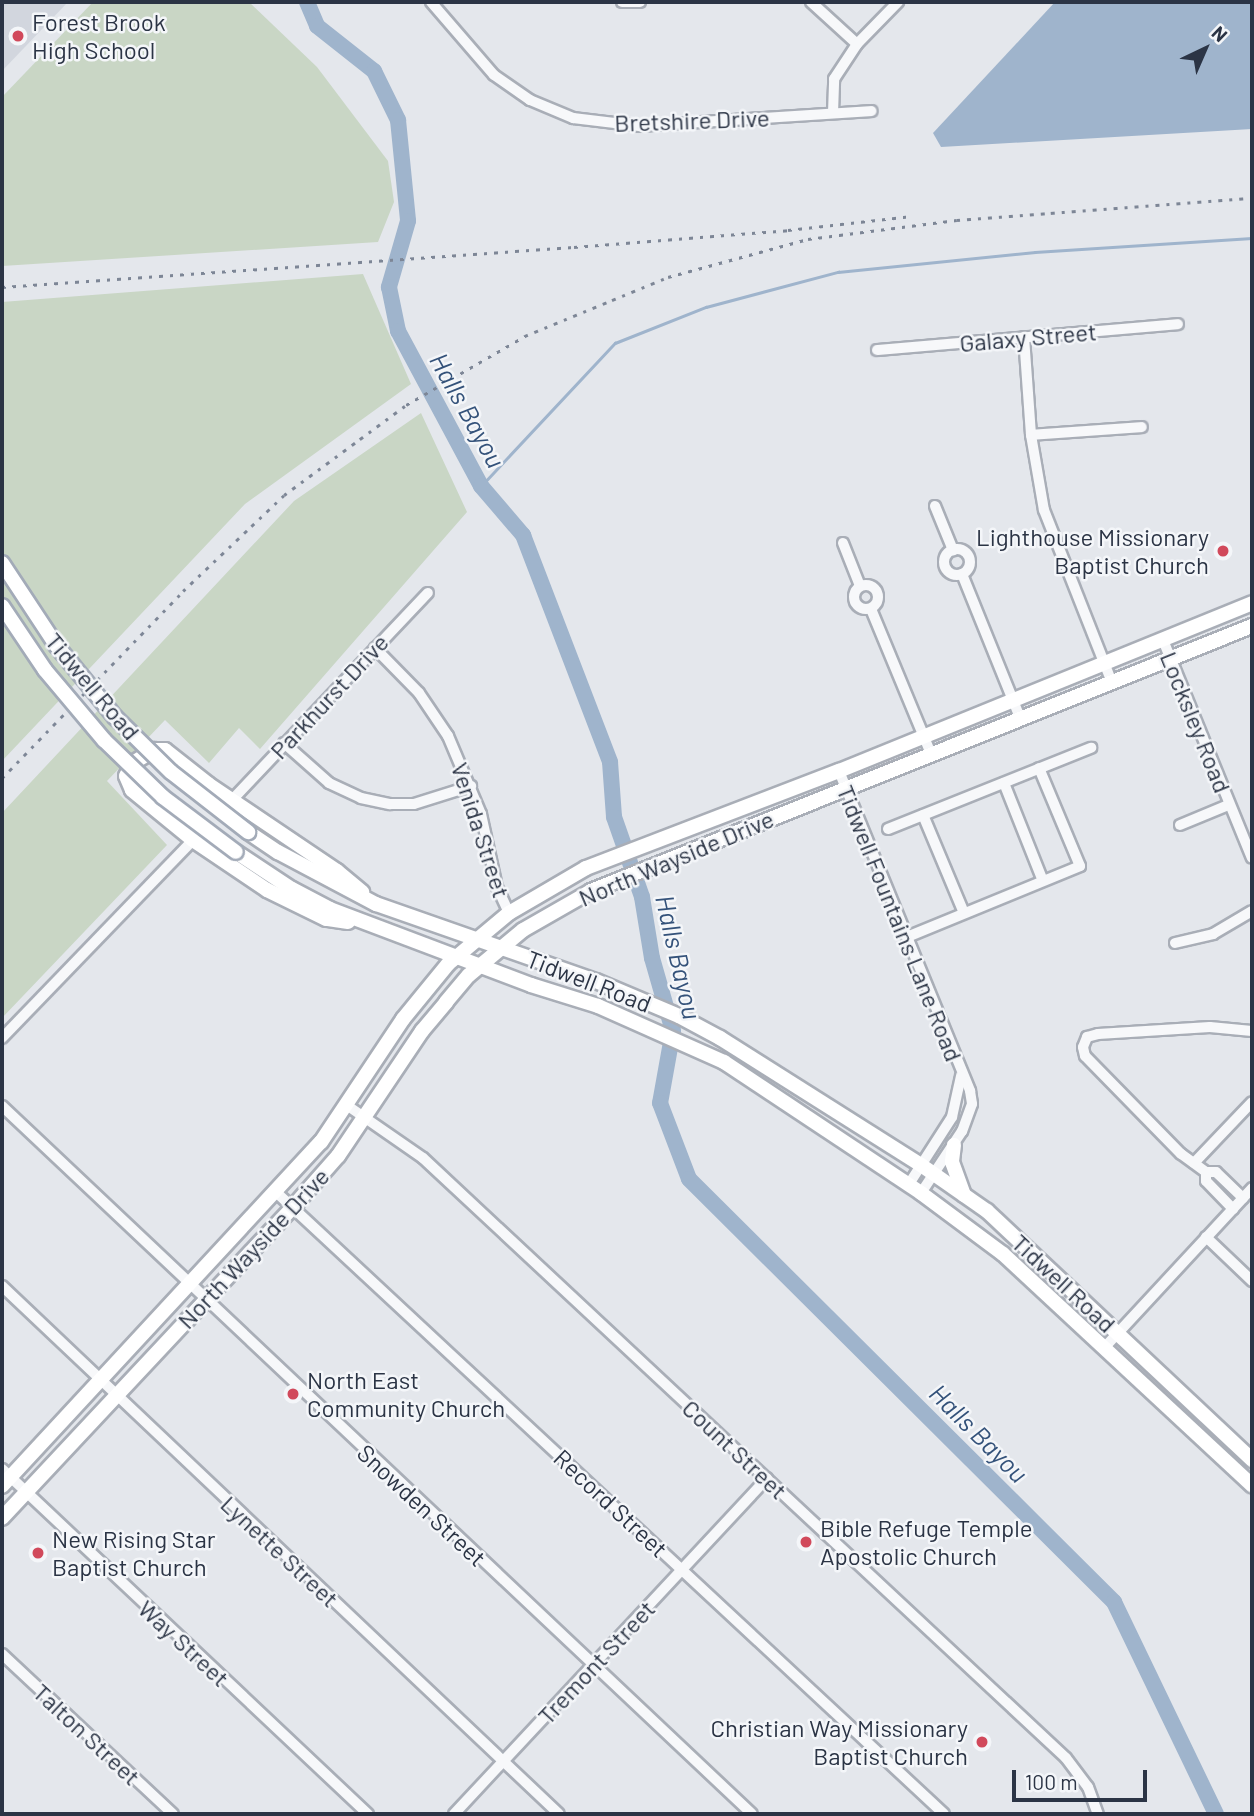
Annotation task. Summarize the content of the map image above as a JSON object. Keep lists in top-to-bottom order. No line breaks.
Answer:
{"streets":{"main road":["Tidwell Road","North Wayside Drive"],"street":["Bretshire Drive","Galaxy Street","Parkhurst Drive","Locksley Road","Venida Street","Tidwell Fountains Lane Road","Count Street","Record Street","Snowden Street","Lynette Street","Way Street","Tremont Street","Talton Street"]},"crossings":[["Tidwell Road","North Wayside Drive"],["Tidwell Road","Tidwell Fountains Lane Road"],["Parkhurst Drive","Venida Street"],["Locksley Road","North Wayside Drive"],["Venida Street","North Wayside Drive"],["North Wayside Drive","Tidwell Fountains Lane Road"],["North Wayside Drive","Count Street"],["North Wayside Drive","Record Street"],["North Wayside Drive","Snowden Street"],["North Wayside Drive","Lynette Street"],["North Wayside Drive","Way Street"],["Count Street","Tremont Street"],["Record Street","Tremont Street"],["Snowden Street","Tremont Street"],["Lynette Street","Tremont Street"]],"water":["Halls Bayou"],"places":["Forest Brook High School","Lighthouse Missionary Baptist Church","North East Community Church","Bible Refuge Temple Apostolic Church","New Rising Star Baptist Church","Christian Way Missionary Baptist Church"],"scale_bar":"100 m","north":"top right"}
